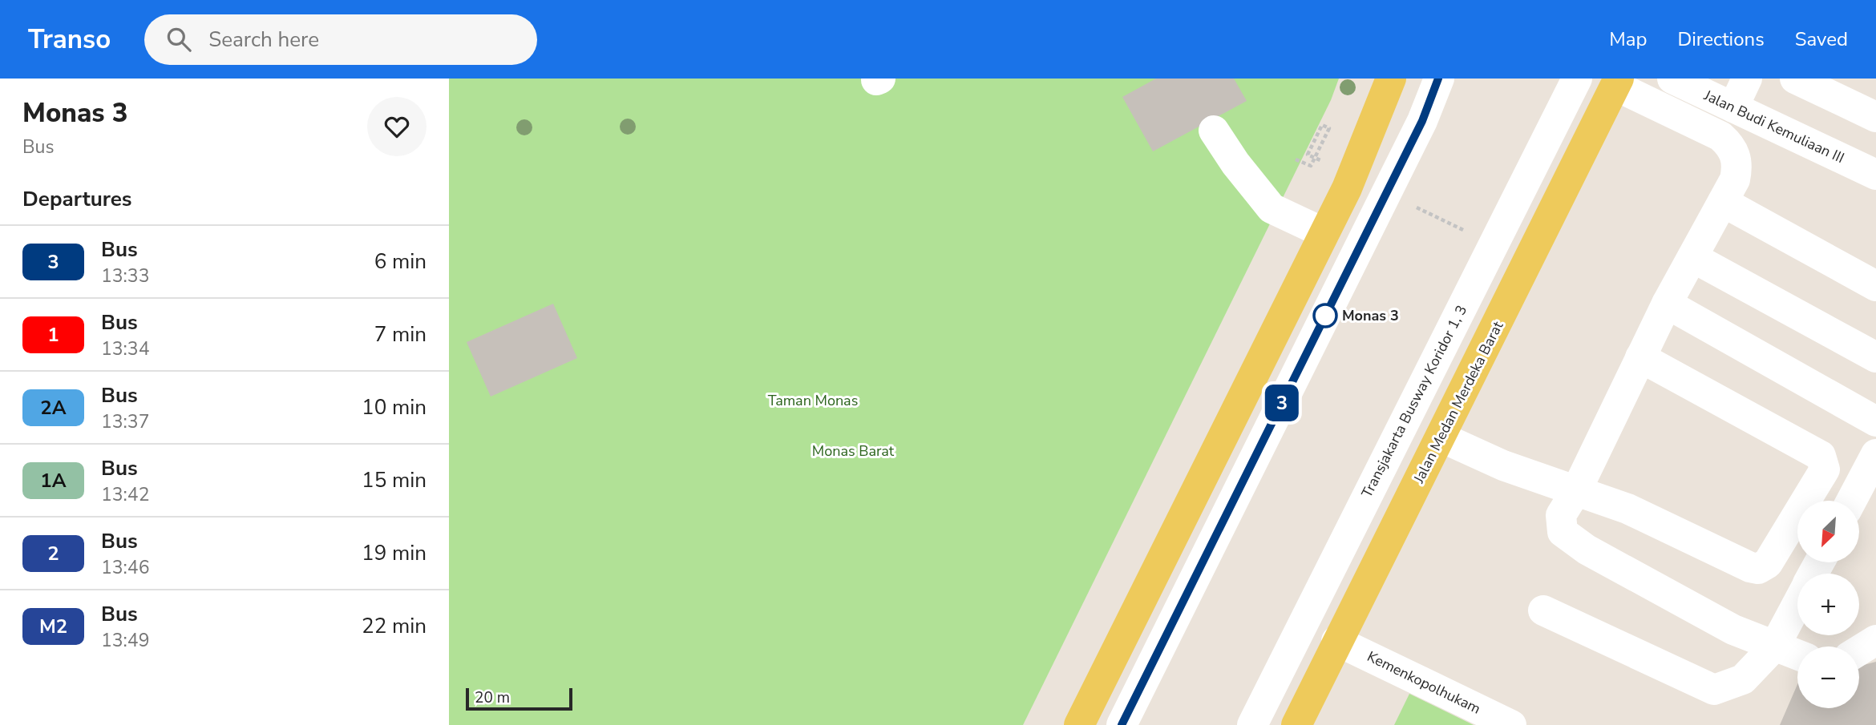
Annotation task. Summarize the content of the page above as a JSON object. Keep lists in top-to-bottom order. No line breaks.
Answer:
{"streets":{"main road":["Jalan Medan Merdeka Barat"],"lane":["Jalan Budi Kemuliaan III","Transjakarta Busway Koridor 1, 3","Kemenkopolhukam"]},"crossings":[["Jalan Medan Merdeka Barat","Kemenkopolhukam"]],"parks":["Taman Monas","Monas Barat"],"places":["Monas 3"],"lines":["bus line 3"],"scale_bar":"20 m","north":"bottom left","page":{"header":"Transo","search":"Search here","nav":["Map","Directions","Saved"],"heading":[["Monas 3","Bus"],"Departures"],"on_map":"3","list":[{"mark":"3","name":"Bus","note":"13:33","value":"6 min"},{"mark":"1","name":"Bus","note":"13:34","value":"7 min"},{"mark":"2A","name":"Bus","note":"13:37","value":"10 min"},{"mark":"1A","name":"Bus","note":"13:42","value":"15 min"},{"mark":"2","name":"Bus","note":"13:46","value":"19 min"},{"mark":"M2","name":"Bus","note":"13:49","value":"22 min"}],"map_buttons":["+","−"],"scale":"20 m"}}
